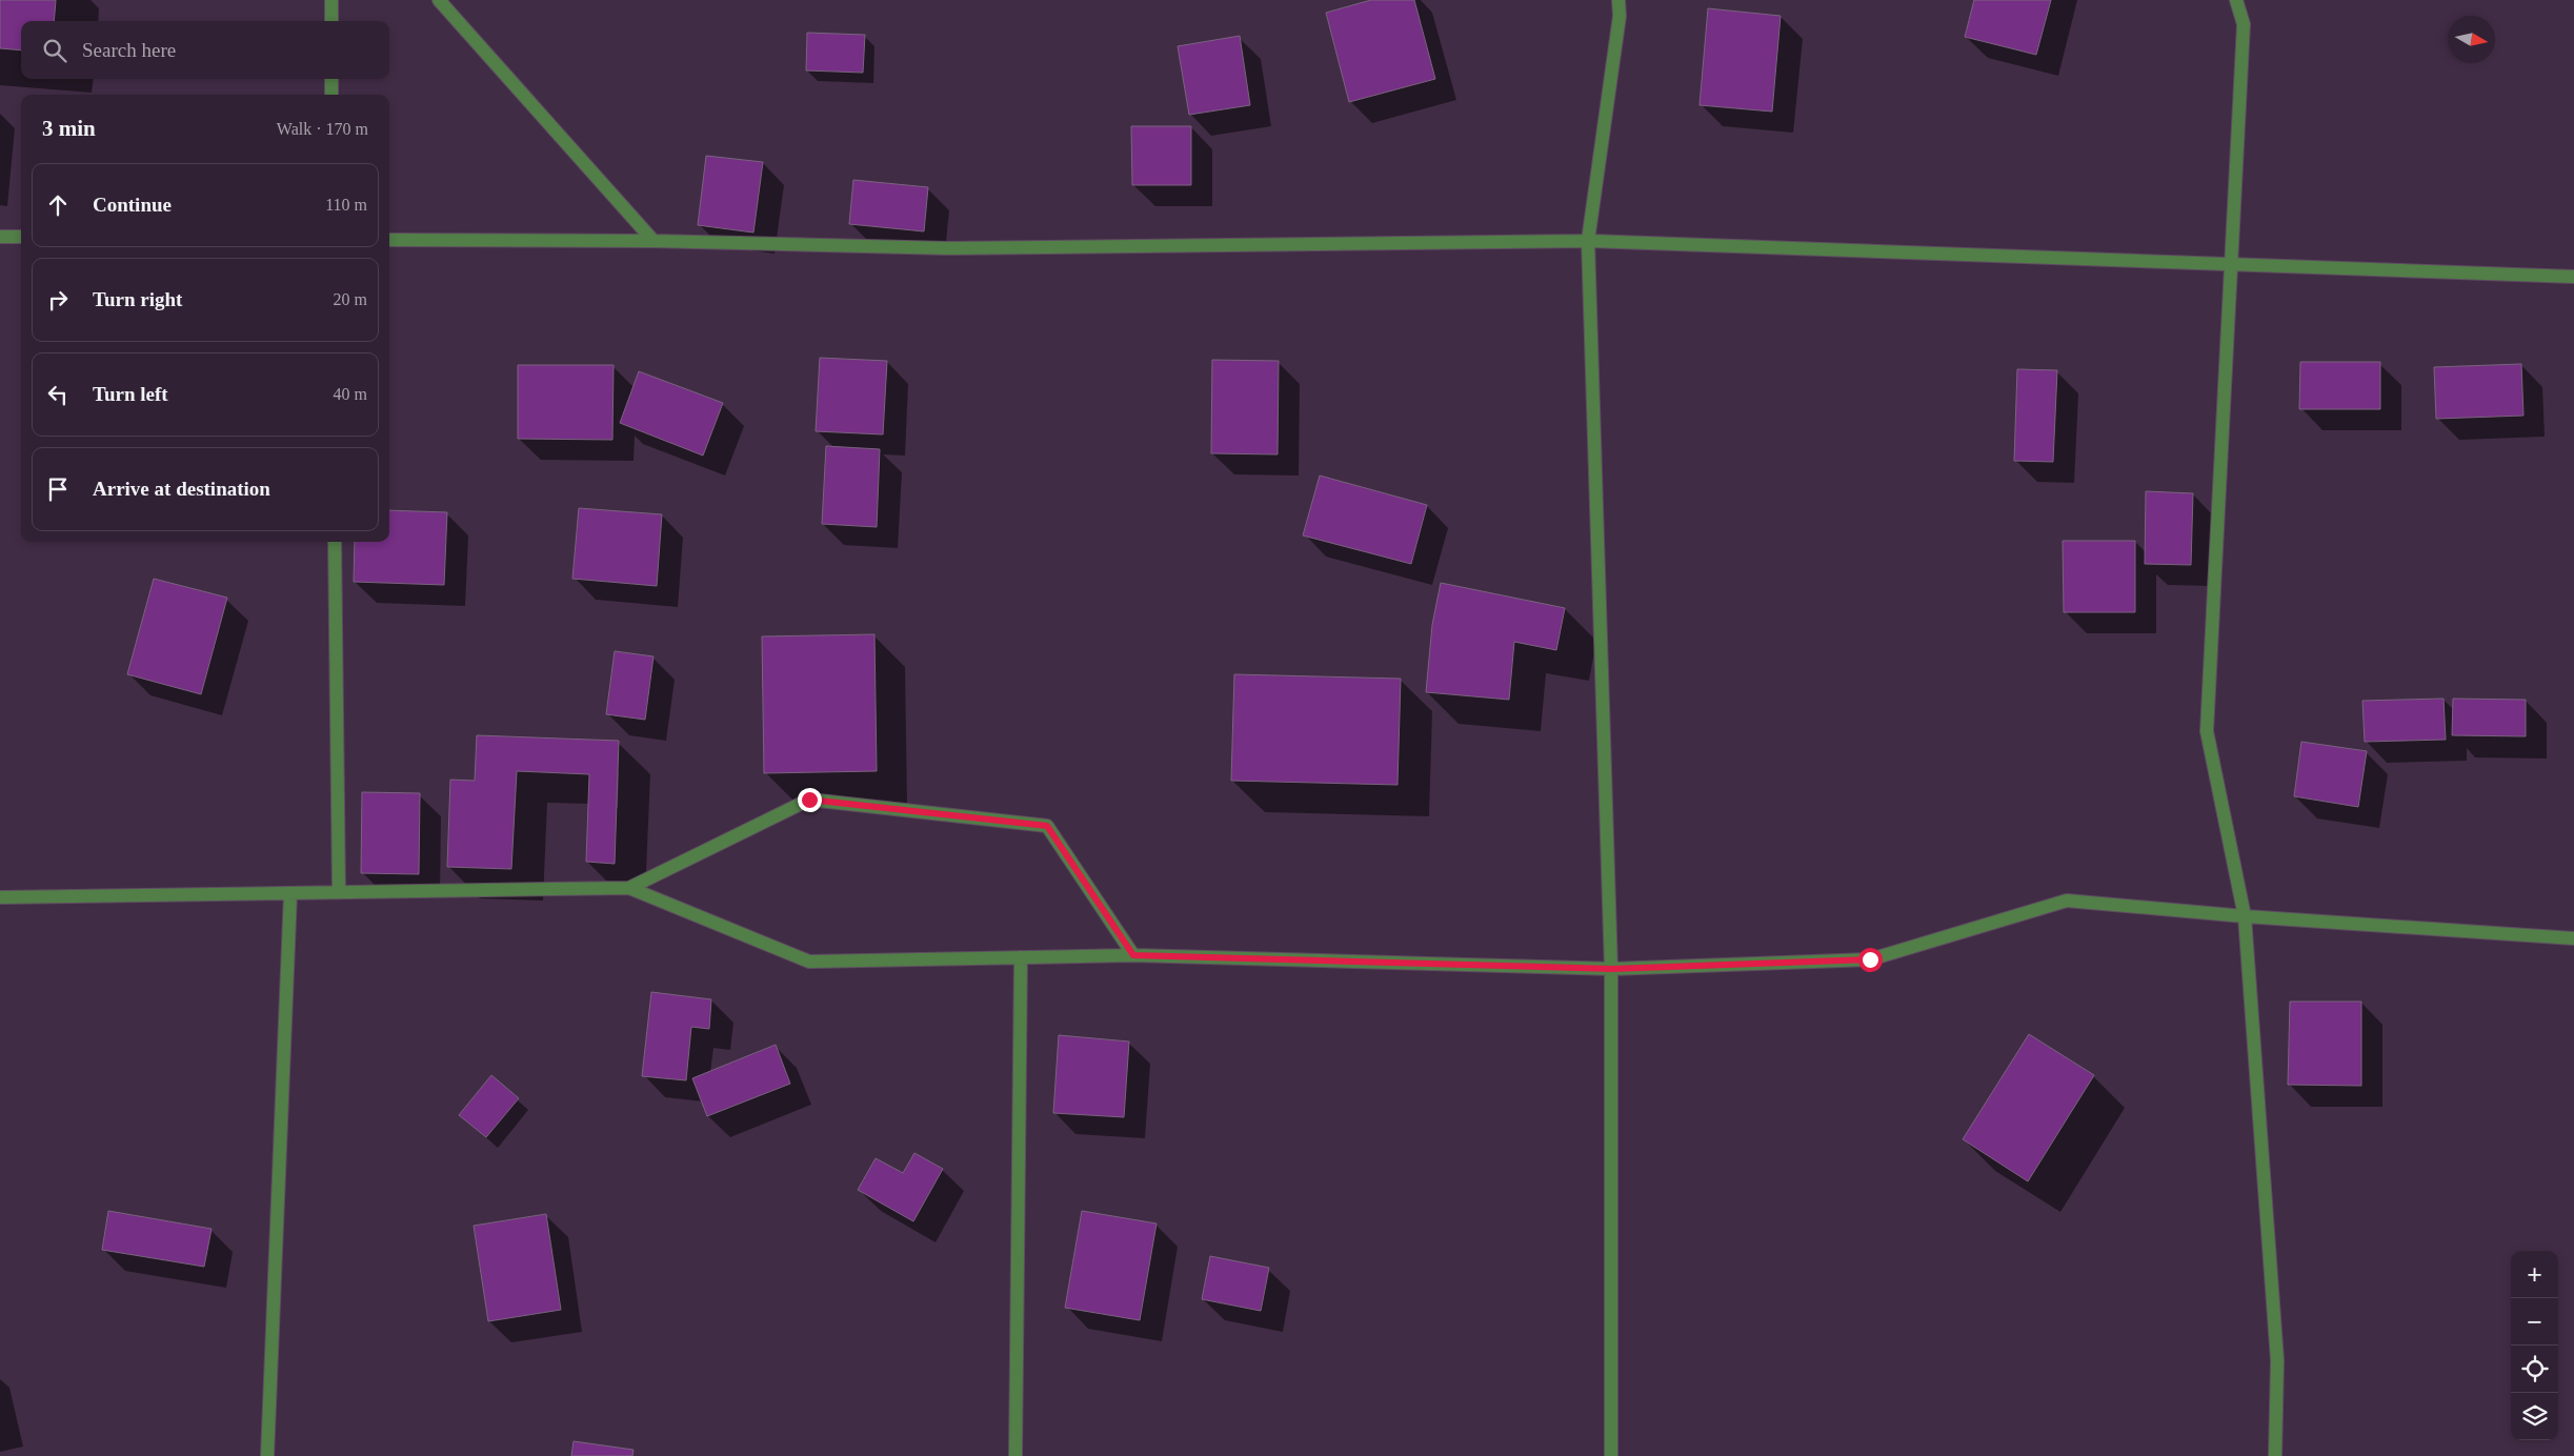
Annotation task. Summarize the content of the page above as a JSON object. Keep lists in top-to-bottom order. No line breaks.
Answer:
{"north":"right","page":{"search":"Search here","heading":["3 min","Walk · 170 m"],"list":[["Continue","110 m"],["Turn right","20 m"],["Turn left","40 m"],"Arrive at destination"],"map_buttons":["+","−"]}}
